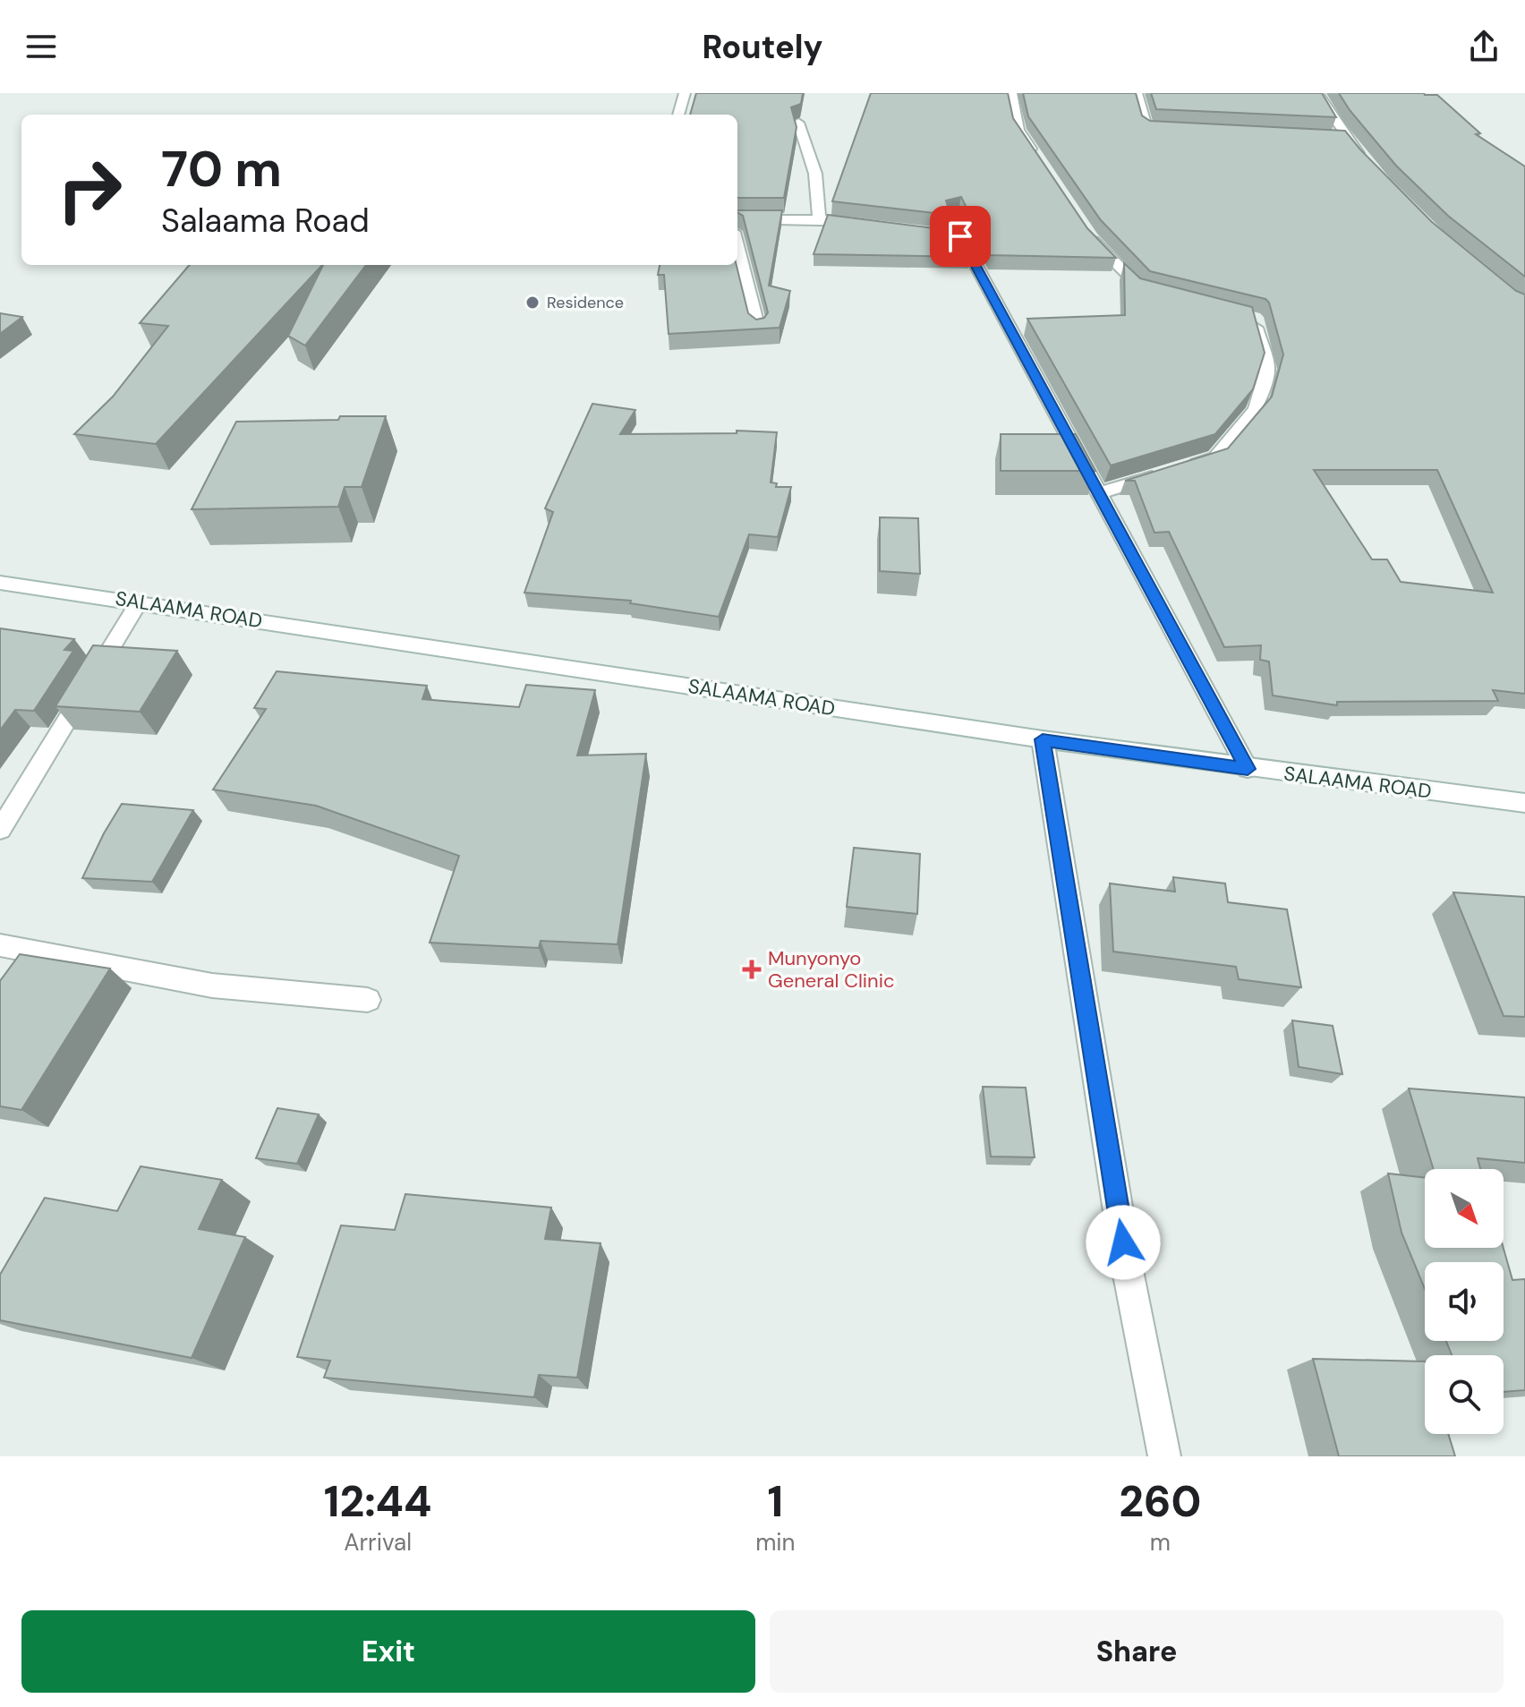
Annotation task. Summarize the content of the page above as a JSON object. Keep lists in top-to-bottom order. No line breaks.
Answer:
{"streets":{"street":["SALAAMA ROAD"]},"places":{"other":["Residence"],"health":["Munyonyo General Clinic"]},"north":"bottom right","page":{"header":"Routely","turn":["70 m","Salaama Road"],"eta":["12:44","Arrival","1","min","260","m"],"buttons":["Exit","Share"]}}
